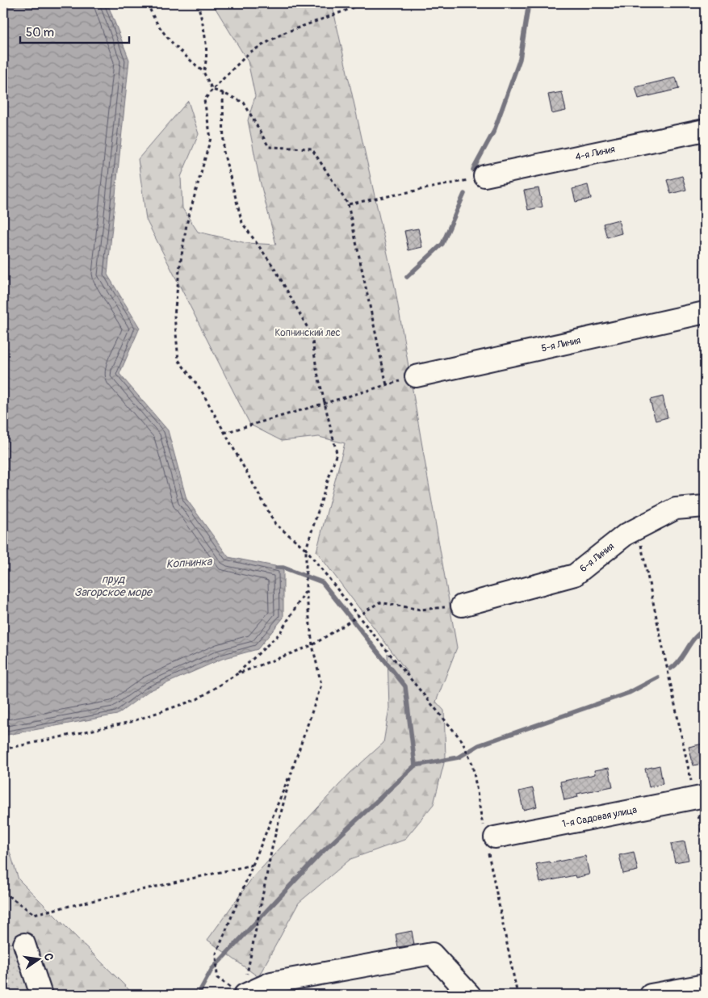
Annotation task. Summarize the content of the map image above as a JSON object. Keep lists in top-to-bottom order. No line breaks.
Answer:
{"streets":{"street":["4-я Линия","5-я Линия","6-я Линия","1-я Садовая улица"]},"water":["Копнинка","пруд Загорское море"],"parks":["Копнинский лес"],"scale_bar":"50 m","north":"right"}
